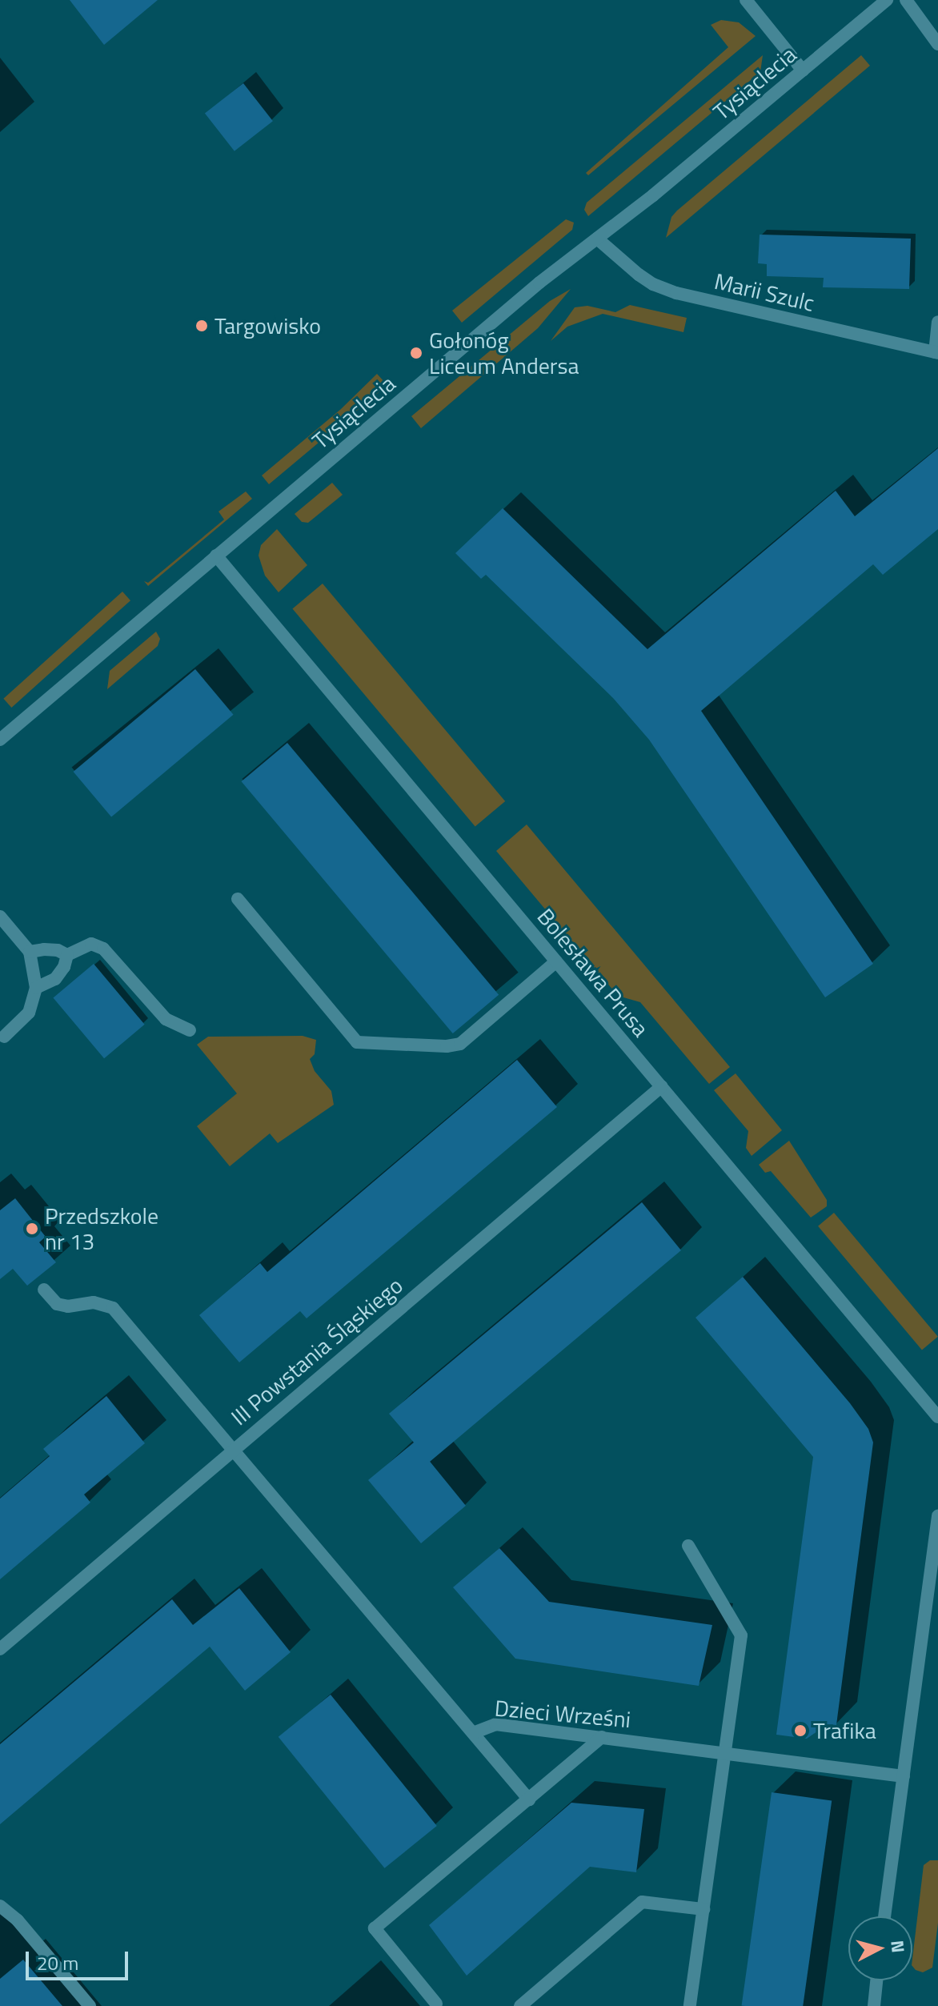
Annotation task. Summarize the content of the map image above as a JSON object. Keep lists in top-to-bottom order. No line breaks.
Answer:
{"streets":{"street":["Tysiąclecia","Marii Szulc","Bolesława Prusa","III Powstania Śląskiego","Dzieci Wrześni"]},"crossings":[["Tysiąclecia","Marii Szulc"],["Tysiąclecia","Bolesława Prusa"],["Bolesława Prusa","III Powstania Śląskiego"],["III Powstania Śląskiego","Dzieci Wrześni"]],"places":["Targowisko","Gołonóg Liceum Andersa","Przedszkole nr 13","Trafika"],"scale_bar":"20 m","north":"right"}
